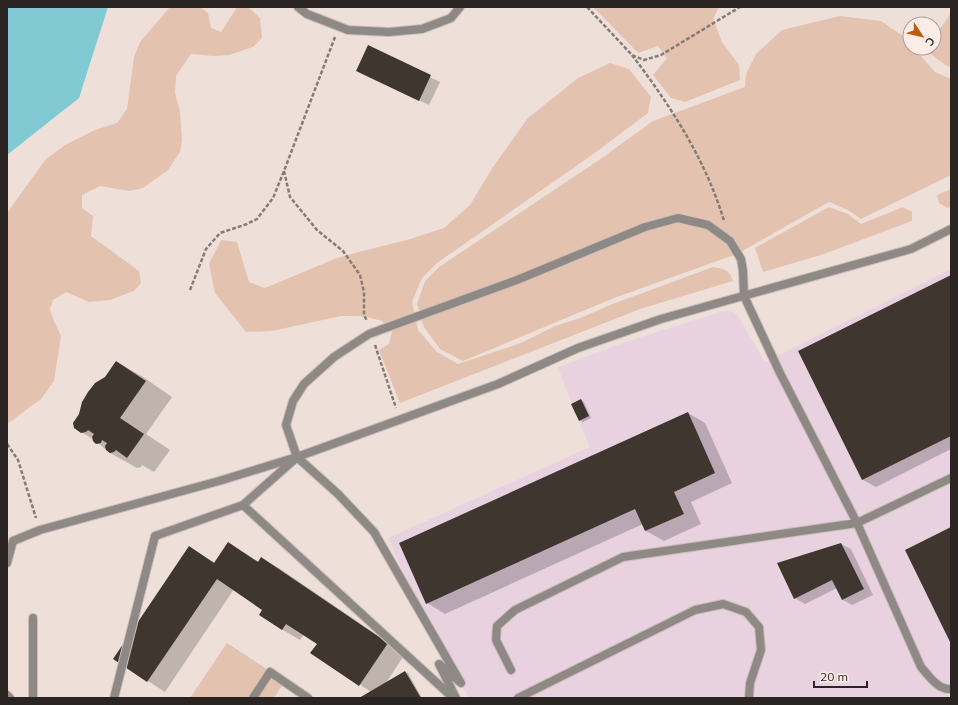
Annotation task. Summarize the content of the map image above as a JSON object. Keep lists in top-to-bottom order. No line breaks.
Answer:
{"scale_bar":"20 m","north":"bottom right"}
